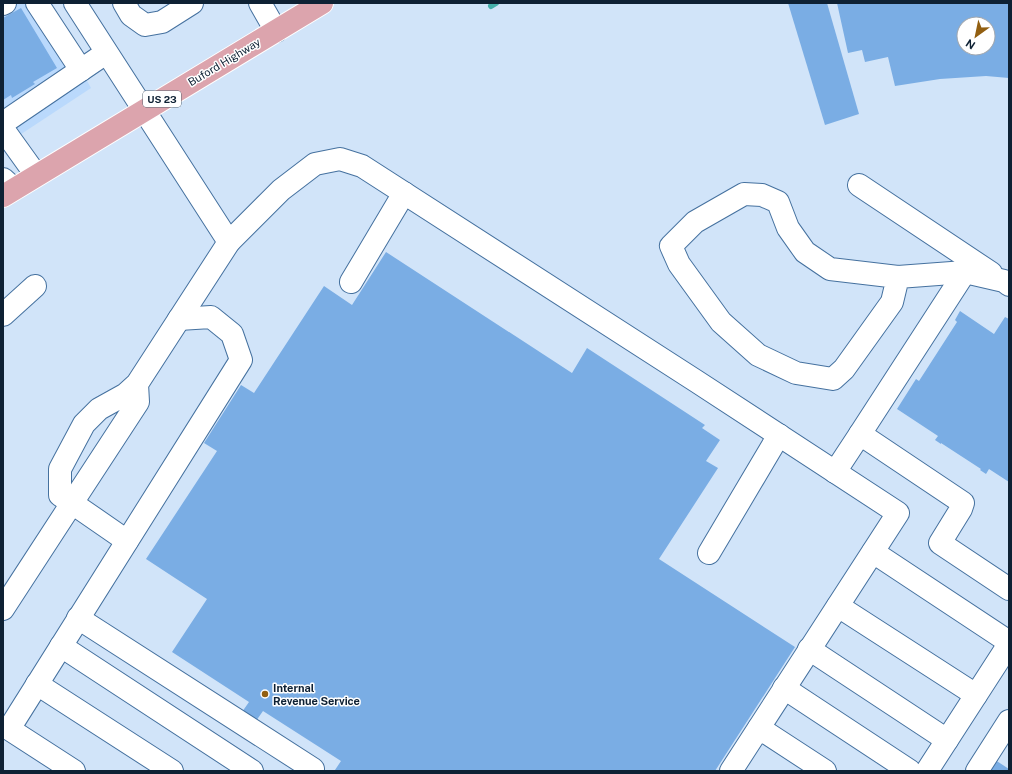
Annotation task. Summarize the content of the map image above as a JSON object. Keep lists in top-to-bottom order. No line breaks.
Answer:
{"streets":{"main road":["Buford Highway","US 23"]},"places":["Internal Revenue Service"],"north":"bottom left"}
